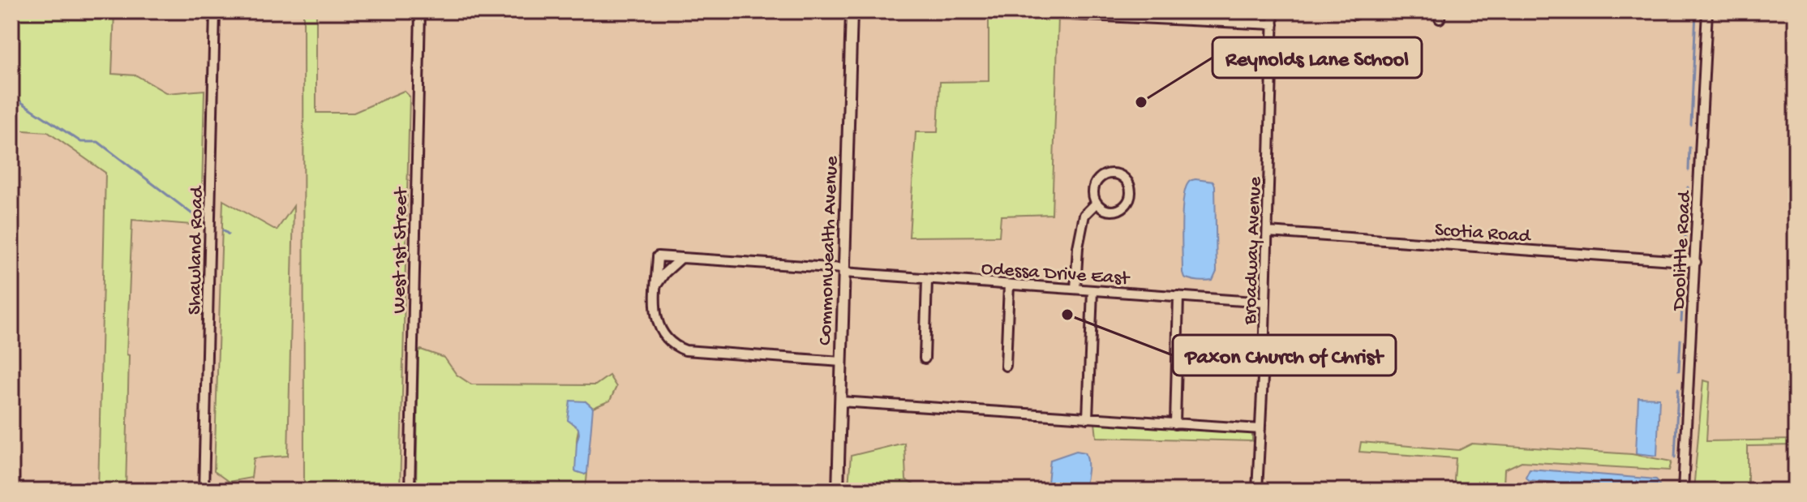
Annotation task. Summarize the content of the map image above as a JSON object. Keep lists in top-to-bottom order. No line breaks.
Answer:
{"streets":{"main road":["Commonwealth Avenue"],"street":["Scotia Road","Shawland Road","West 1st Street","Broadway Avenue","Doolittle Road","Odessa Drive East"]},"crossings":[["Scotia Road","Broadway Avenue"],["Scotia Road","Doolittle Road"],["Commonwealth Avenue","Odessa Drive East"],["Broadway Avenue","Odessa Drive East"]],"places":["Reynolds Lane School","Paxon Church of Christ"]}
